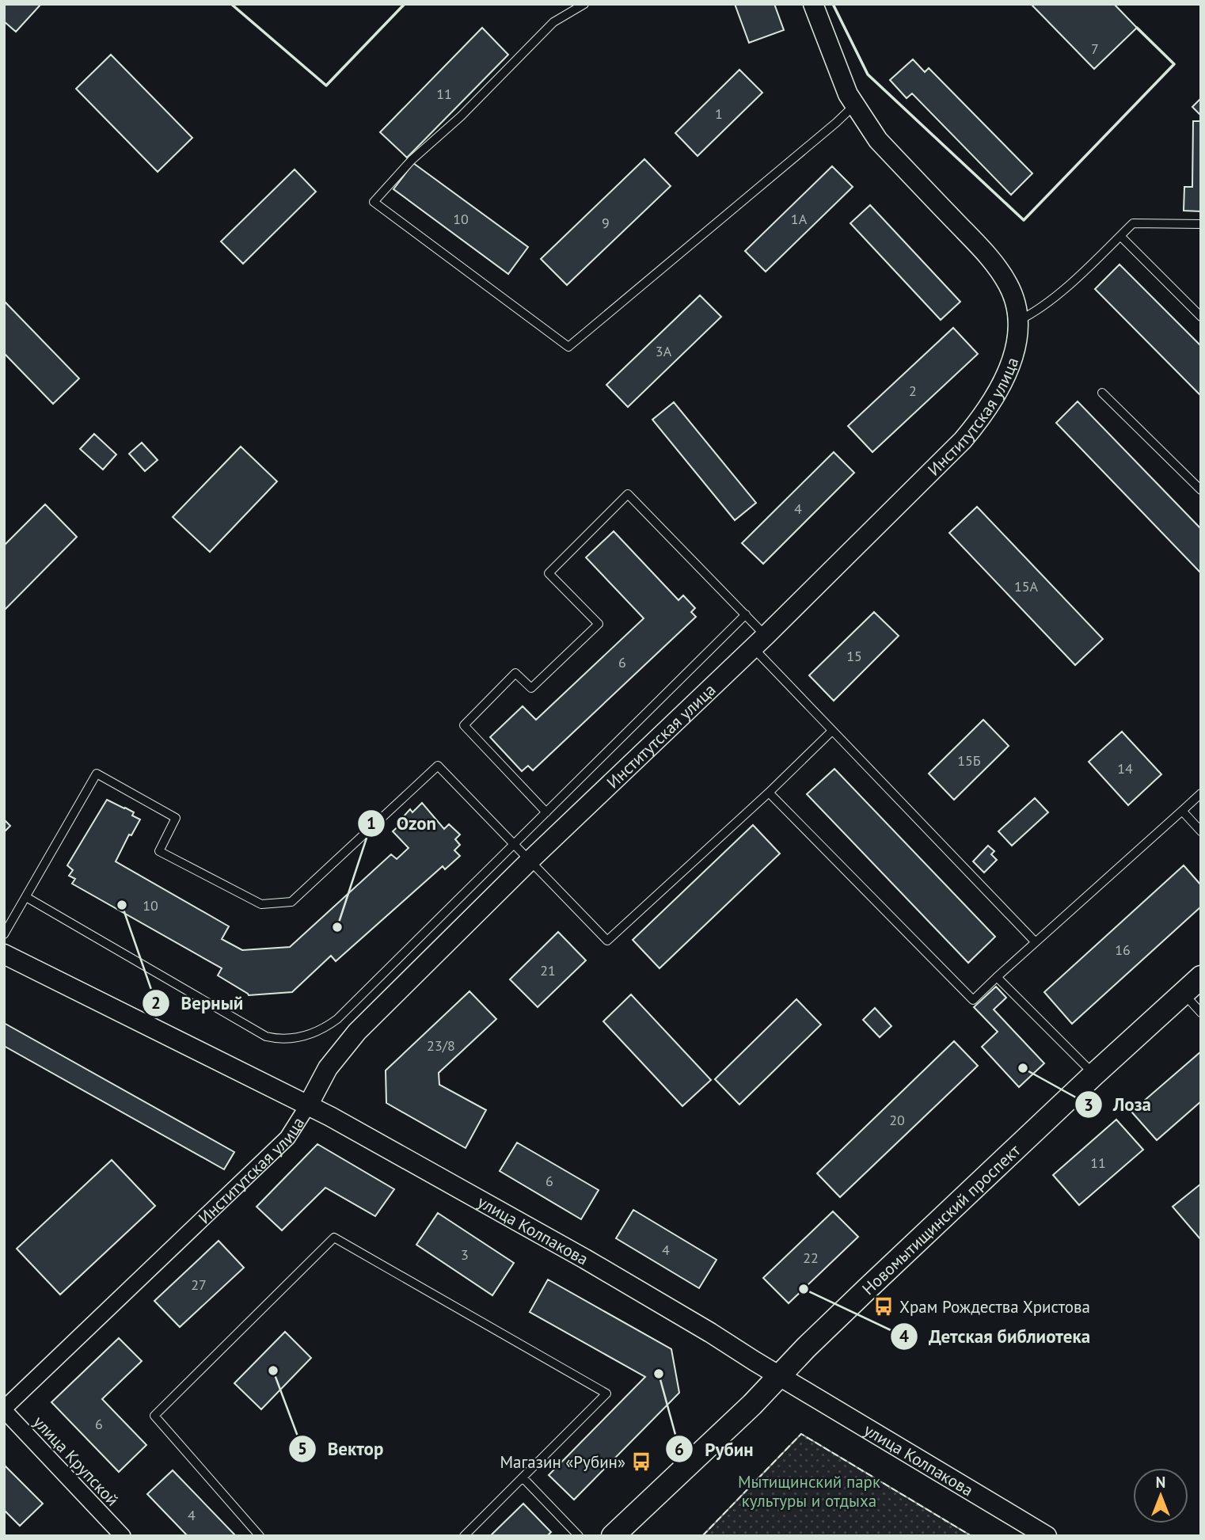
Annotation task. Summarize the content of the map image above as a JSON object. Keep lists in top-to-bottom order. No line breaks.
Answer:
{"streets":{"main road":["Новомытищинский проспект"],"street":["Институтская улица","улица Колпакова","улица Крупской"]},"crossings":[["Институтская улица","улица Колпакова"],["Институтская улица","улица Крупской"],["Новомытищинский проспект","улица Колпакова"]],"parks":["Мытищинский парк культуры и отдыха"],"places":{"other":["Верный","Ozon","Лоза","Детская библиотека","Вектор","Рубин"],"bus stop":["Храм Рождества Христова","Магазин «Рубин»"]},"house_numbers":["7","11","1","10","1А","9","3А","2","4","15А","15","6","15Б","14","10","16","21","23/8","20","11","6","4","3","22","27","6","4"],"north":"top"}
